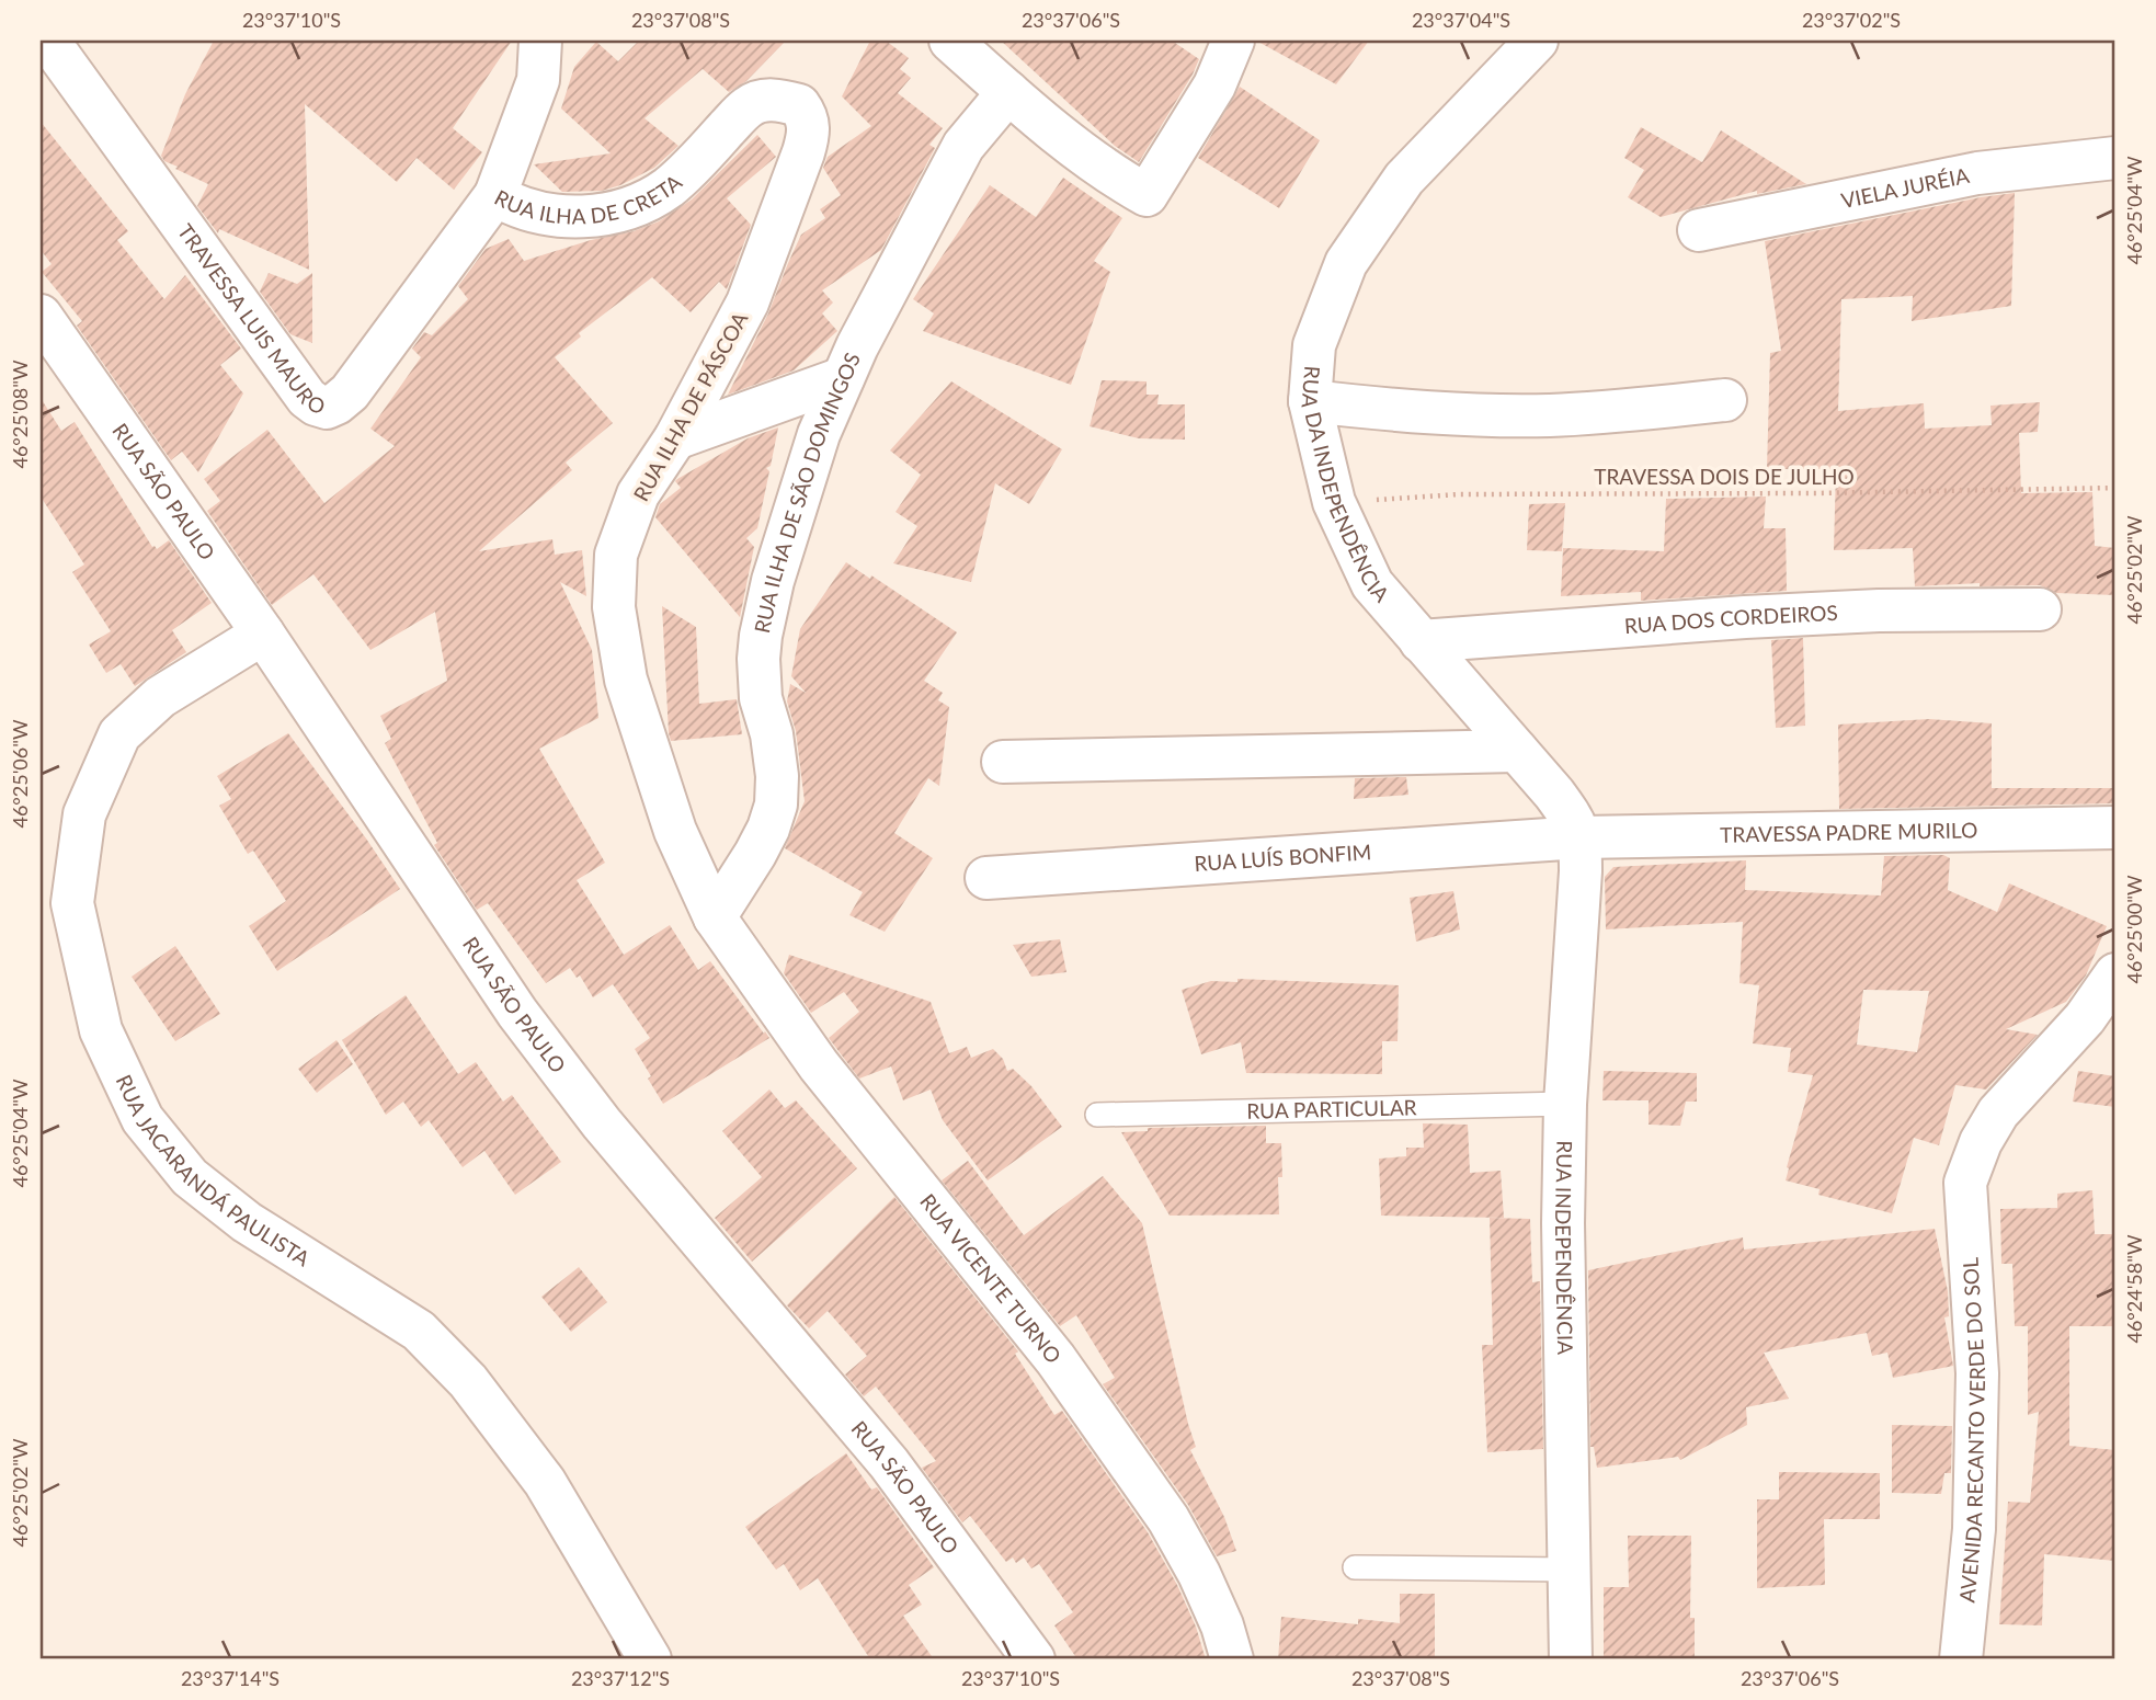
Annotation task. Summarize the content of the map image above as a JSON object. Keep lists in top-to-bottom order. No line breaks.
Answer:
{"streets":{"street":["RUA ILHA DE CRETA","VIELA JURÉIA","TRAVESSA LUIS MAURO","RUA ILHA DE PÁSCOA","RUA DA INDEPENDÊNCIA","RUA SÃO PAULO","RUA ILHA DE SÃO DOMINGOS","RUA DOS CORDEIROS","TRAVESSA PADRE MURILO","RUA LUÍS BONFIM","RUA JACARANDÁ PAULISTA","RUA INDEPENDÊNCIA","RUA VICENTE TURNO","AVENIDA RECANTO VERDE DO SOL"],"lane":["RUA PARTICULAR"],"path":["TRAVESSA DOIS DE JULHO"]},"crossings":[["RUA ILHA DE CRETA","TRAVESSA LUIS MAURO"],["RUA ILHA DE CRETA","RUA ILHA DE PÁSCOA"],["RUA ILHA DE PÁSCOA","RUA ILHA DE SÃO DOMINGOS"],["RUA ILHA DE PÁSCOA","RUA VICENTE TURNO"],["TRAVESSA DOIS DE JULHO","RUA DA INDEPENDÊNCIA"],["RUA DA INDEPENDÊNCIA","RUA DOS CORDEIROS"],["RUA DA INDEPENDÊNCIA","TRAVESSA PADRE MURILO"],["RUA DA INDEPENDÊNCIA","RUA LUÍS BONFIM"],["RUA DA INDEPENDÊNCIA","RUA INDEPENDÊNCIA"],["RUA SÃO PAULO","RUA JACARANDÁ PAULISTA"],["RUA ILHA DE SÃO DOMINGOS","RUA VICENTE TURNO"],["TRAVESSA PADRE MURILO","RUA LUÍS BONFIM"],["TRAVESSA PADRE MURILO","RUA INDEPENDÊNCIA"],["RUA LUÍS BONFIM","RUA INDEPENDÊNCIA"],["RUA PARTICULAR","RUA INDEPENDÊNCIA"]],"coordinates":["23°37'10\"S","23°37'08\"S","23°37'06\"S","23°37'04\"S","23°37'02\"S","46°25'04\"W","46°25'08\"W","46°25'02\"W","46°25'06\"W","46°25'00\"W","46°24'58\"W","23°37'14\"S","23°37'12\"S"]}
